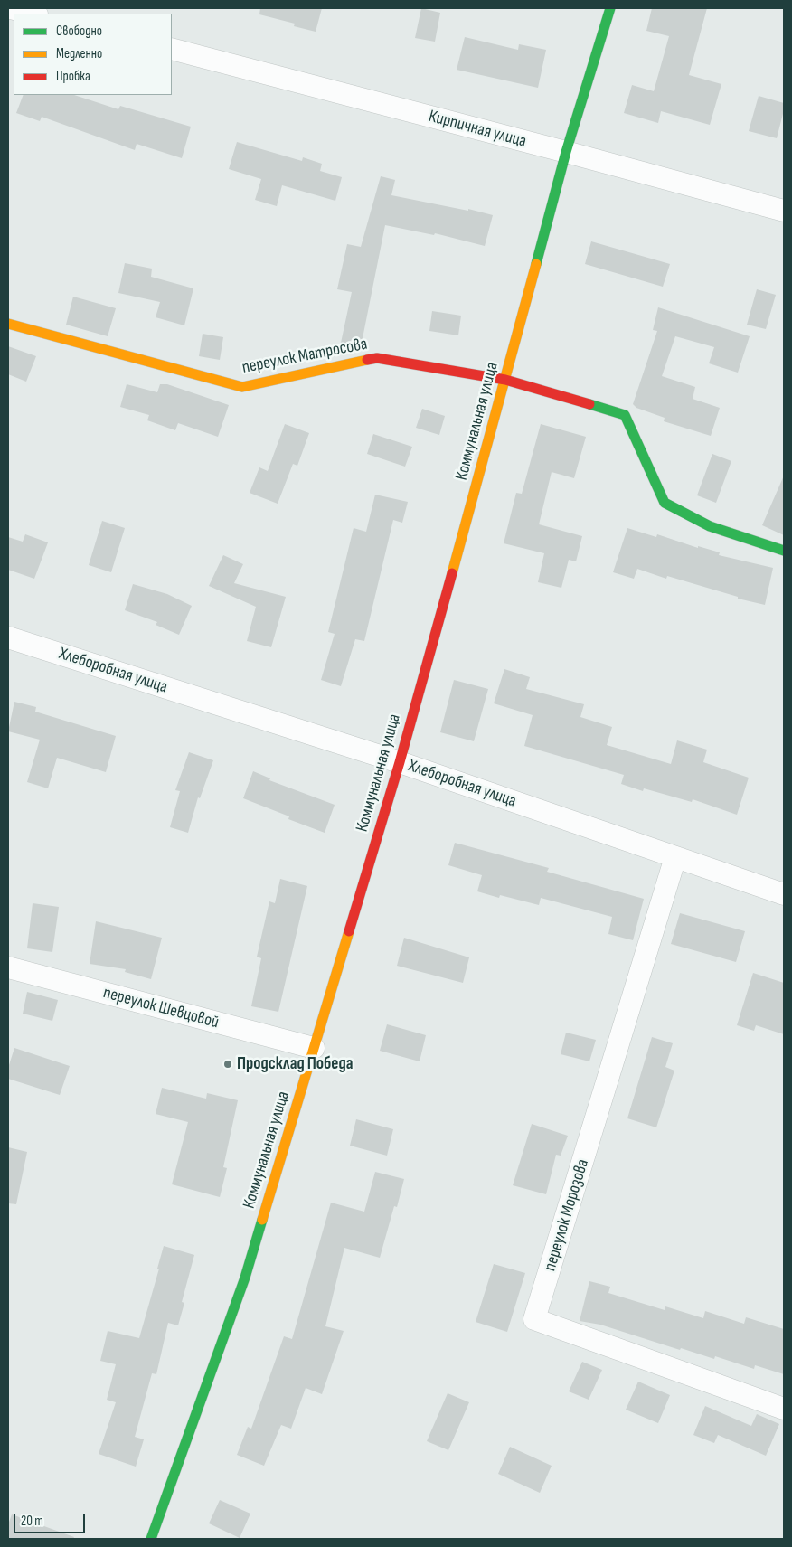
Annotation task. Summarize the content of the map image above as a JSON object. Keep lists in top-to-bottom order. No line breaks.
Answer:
{"streets":{"street":["Кирпичная улица","переулок Матросова","Коммунальная улица","Хлеборобная улица","переулок Шевцовой","переулок Морозова"]},"crossings":[["Кирпичная улица","Коммунальная улица"],["переулок Матросова","Коммунальная улица"],["Коммунальная улица","Хлеборобная улица"],["Коммунальная улица","переулок Шевцовой"],["Хлеборобная улица","переулок Морозова"]],"places":["Продсклад Победа"],"legend":["Свободно","Медленно","Пробка"],"scale_bar":"20 m"}
